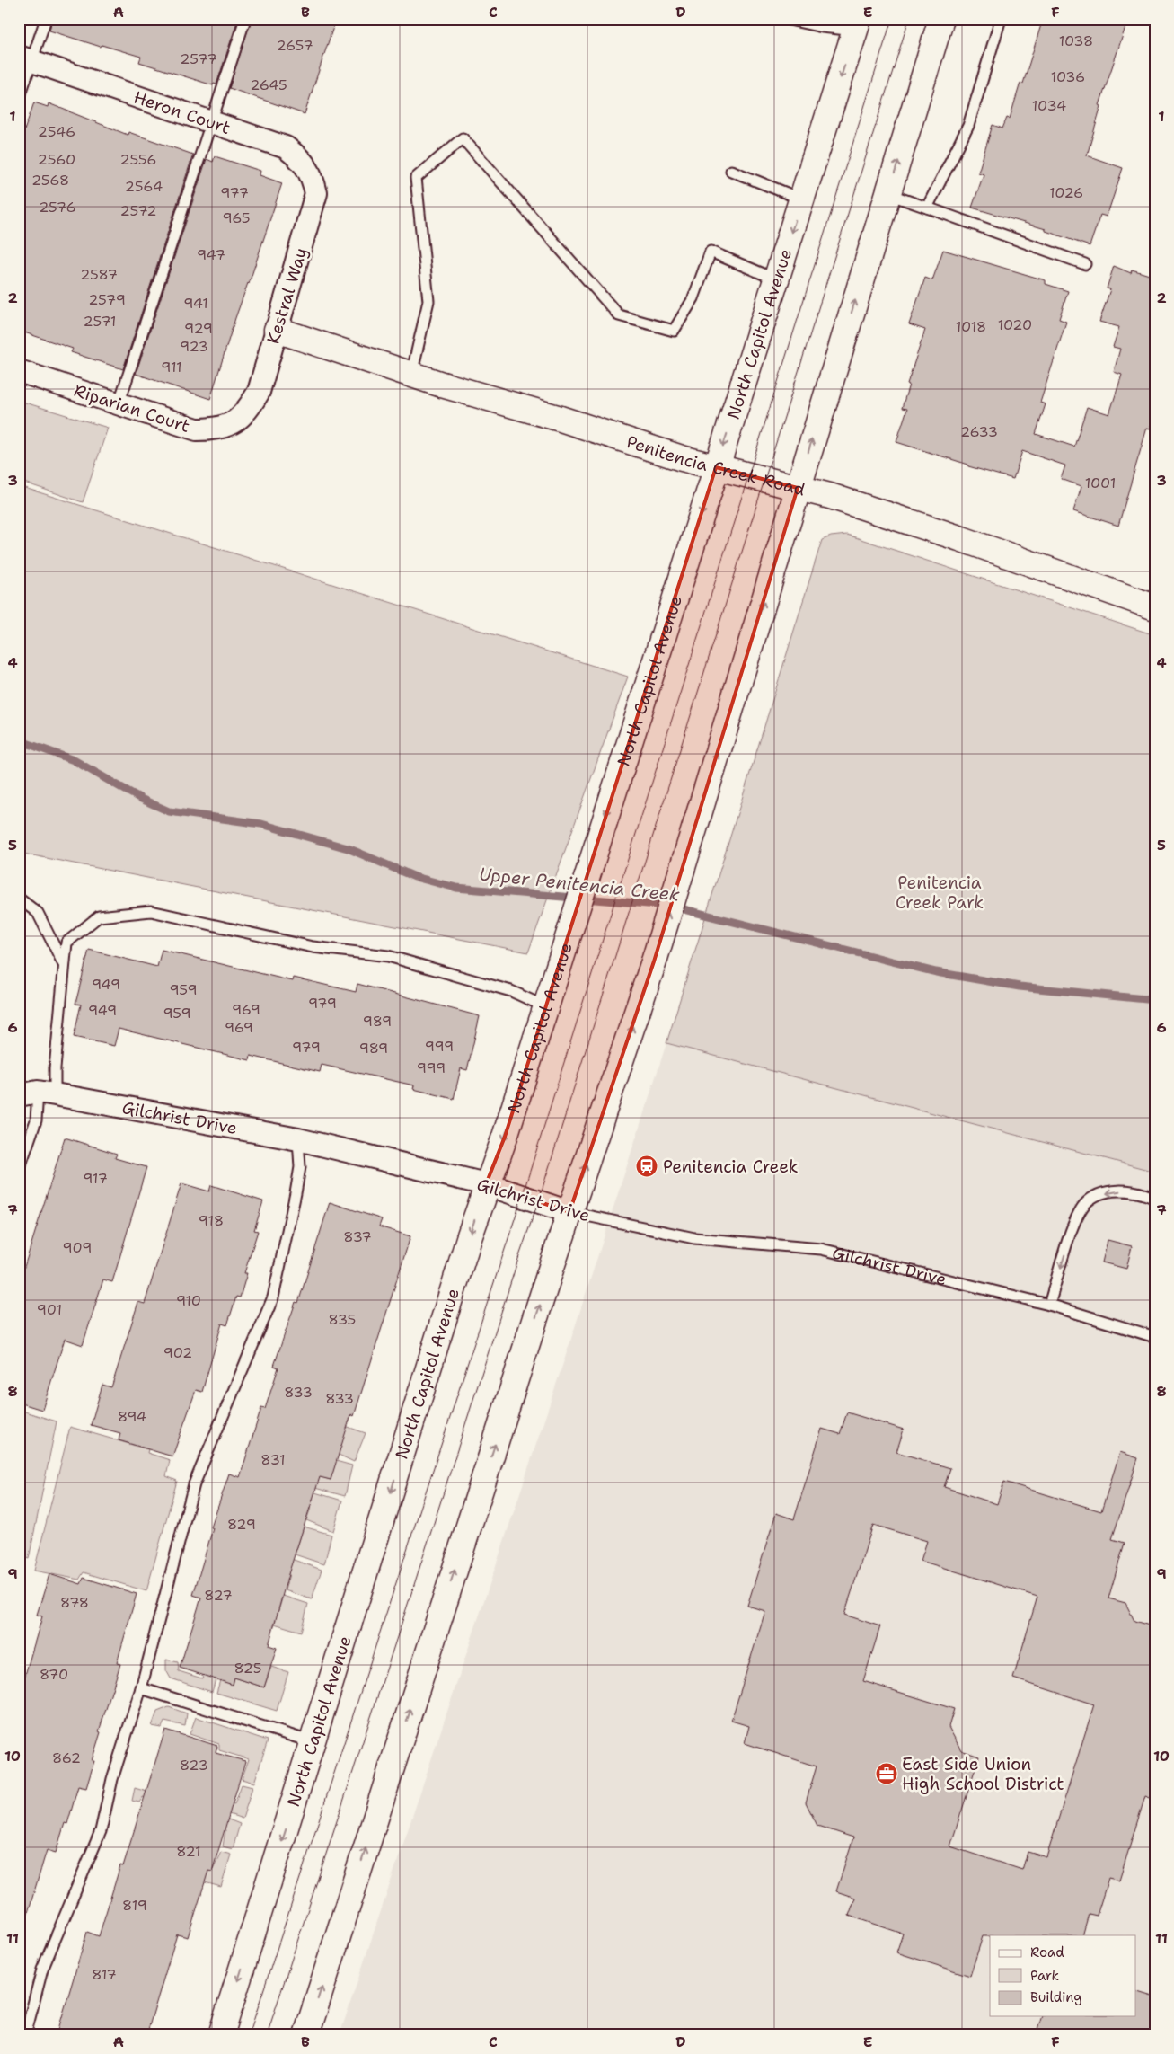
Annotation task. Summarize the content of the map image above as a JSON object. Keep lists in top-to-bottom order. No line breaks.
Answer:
{"streets":{"main road":["North Capitol Avenue","Penitencia Creek Road"],"street":["Heron Court","Kestral Way","Riparian Court","Gilchrist Drive"]},"crossings":[["Heron Court","Kestral Way"],["Kestral Way","Riparian Court"],["Kestral Way","Penitencia Creek Road"],["North Capitol Avenue","Penitencia Creek Road"],["North Capitol Avenue","Gilchrist Drive"]],"water":["Upper Penitencia Creek"],"parks":["Penitencia Creek Park"],"places":{"station":["Penitencia Creek"],"office":["East Side Union High School District"]},"house_numbers":["1038","2657","2577","1036","2645","1034","2546","2560","2556","2568","2564","977","1026","2576","2572","965","947","2587","2579","941","2571","1020","1018","929","923","911","2633","1001","949","959","979","969","949","959","989","969","999","979","989","999","917","918","837","909","910","901","835","902","833","833","894","831","829","827","878","825","870","862","823","821","819","817"],"legend":["Road","Park","Building"],"grid":{"columns":["A","B","C","D","E","F"],"rows":["1","2","3","4","5","6","7","8","9","10","11"]}}
